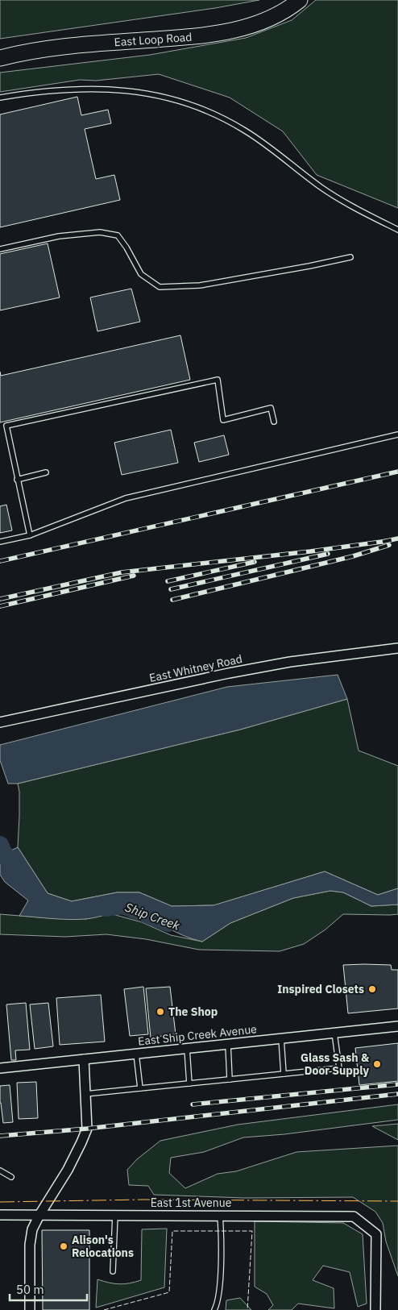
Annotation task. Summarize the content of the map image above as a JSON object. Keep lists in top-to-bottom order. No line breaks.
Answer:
{"streets":{"main road":["East Loop Road"],"street":["East Whitney Road","East Ship Creek Avenue","East 1st Avenue"]},"water":["Ship Creek"],"places":["Inspired Closets","The Shop","Glass Sash & Door Supply","Alison's Relocations"],"scale_bar":"50 m"}
